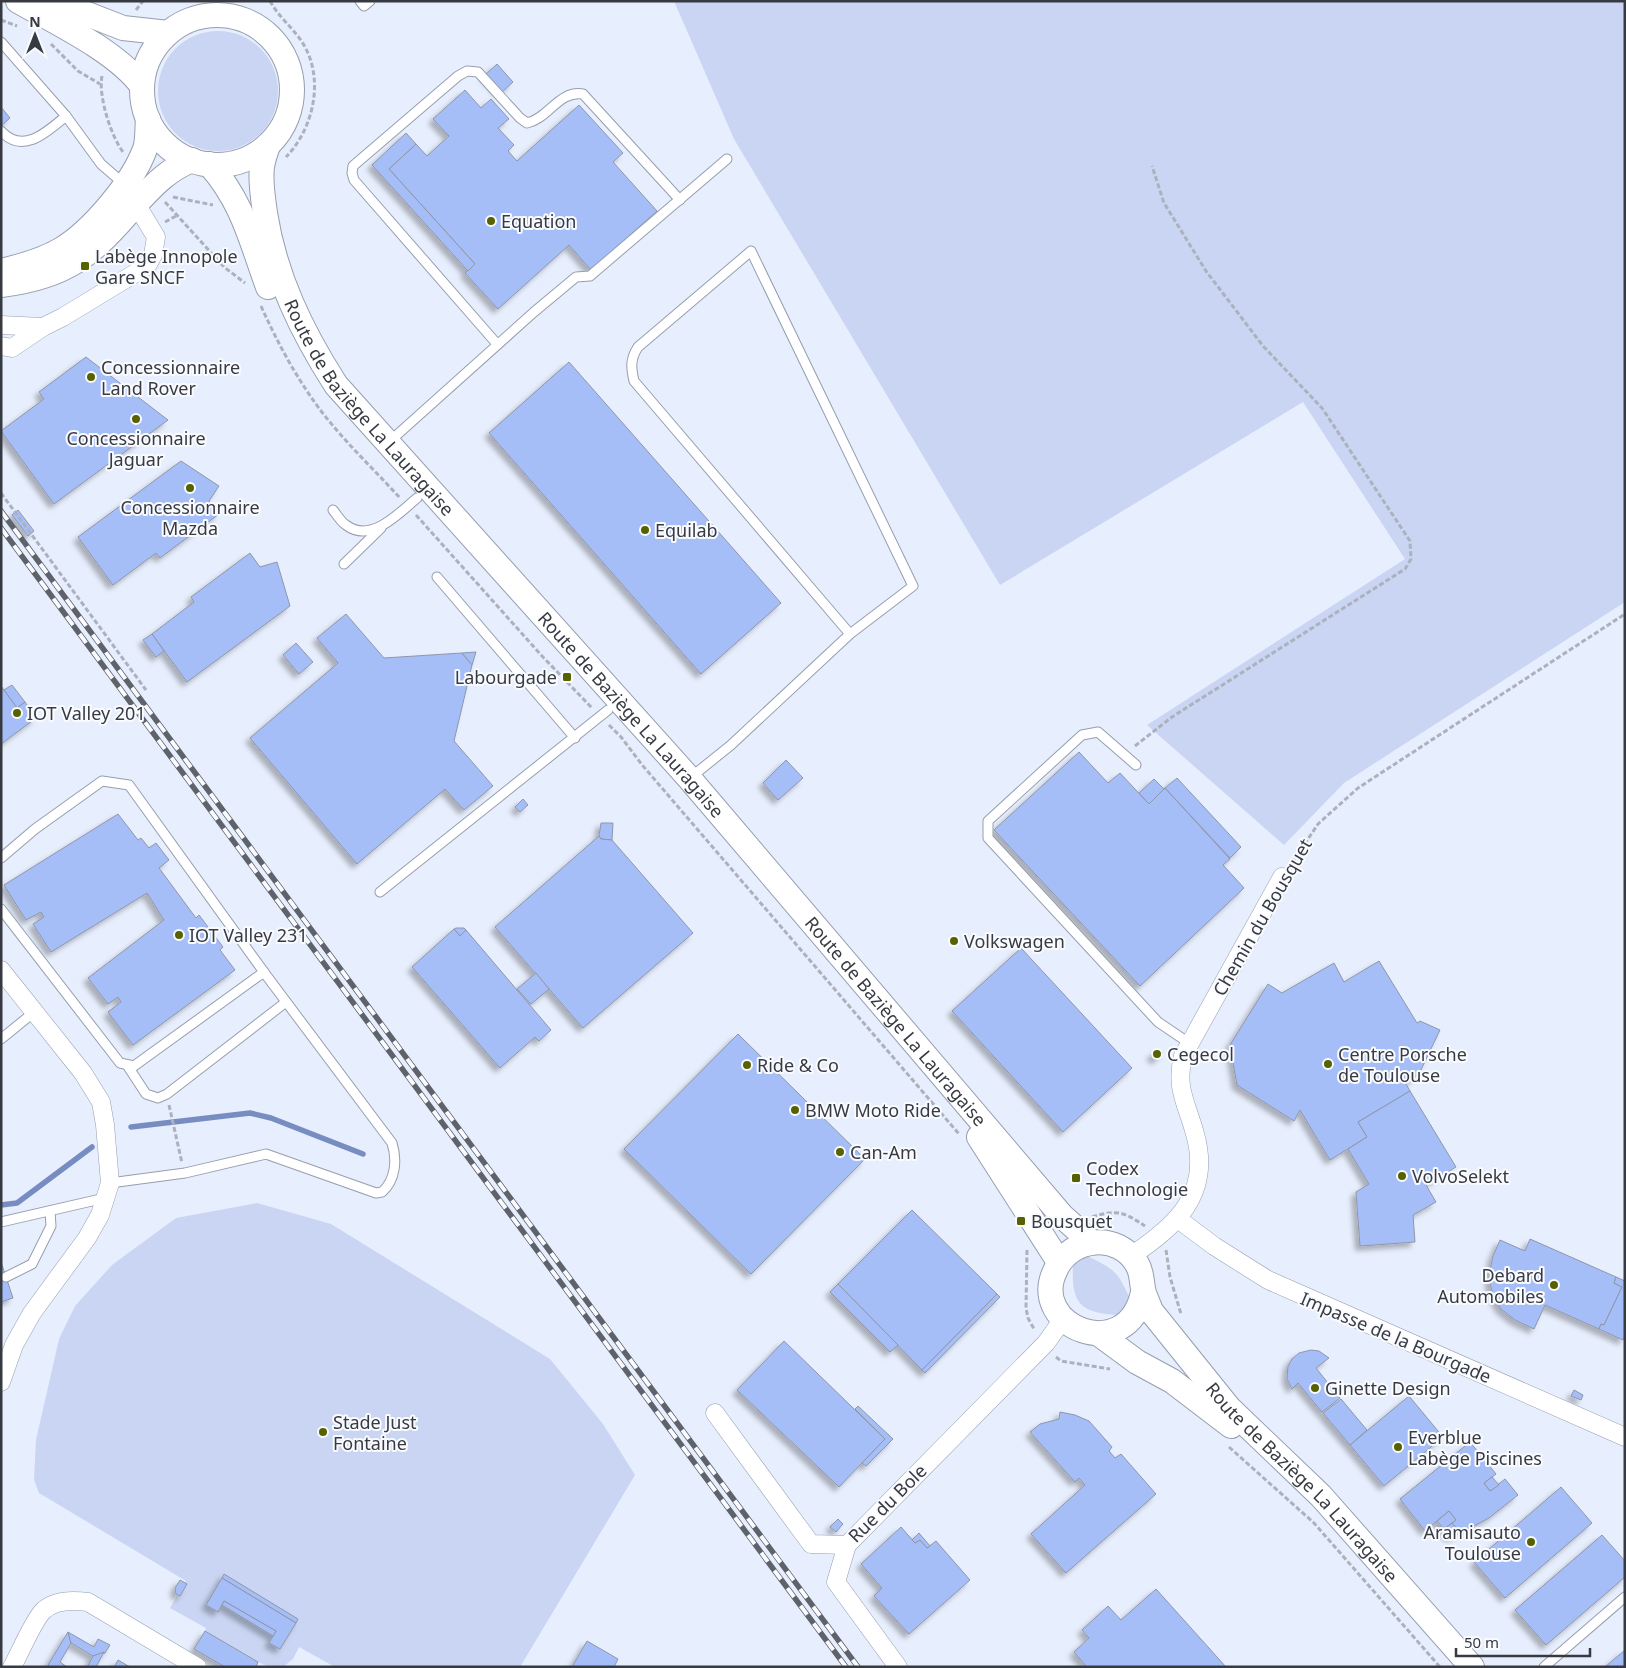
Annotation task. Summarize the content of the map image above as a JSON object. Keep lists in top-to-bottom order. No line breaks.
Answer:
{"streets":{"main road":["Route de Baziège La Lauragaise"],"street":["Chemin du Bousquet","Impasse de la Bourgade","Rue du Bole"]},"crossings":[["Route de Baziège La Lauragaise","Chemin du Bousquet"],["Route de Baziège La Lauragaise","Rue du Bole"],["Chemin du Bousquet","Impasse de la Bourgade"],["Chemin du Bousquet","Rue du Bole"]],"places":{"other":["Equation","Concessionnaire Land Rover","Concessionnaire Jaguar","Concessionnaire Mazda","Equilab","IOT Valley 201","IOT Valley 231","Volkswagen","Cegecol","Centre Porsche de Toulouse","Ride & Co","BMW Moto Ride","Can-Am","VolvoSelekt","Debard Automobiles","Ginette Design","Stade Just Fontaine","Everblue Labège Piscines","Aramisauto Toulouse"],"transit":["Labège Innopole Gare SNCF","Labourgade","Codex Technologie","Bousquet"]},"scale_bar":"50 m","north":"top"}
